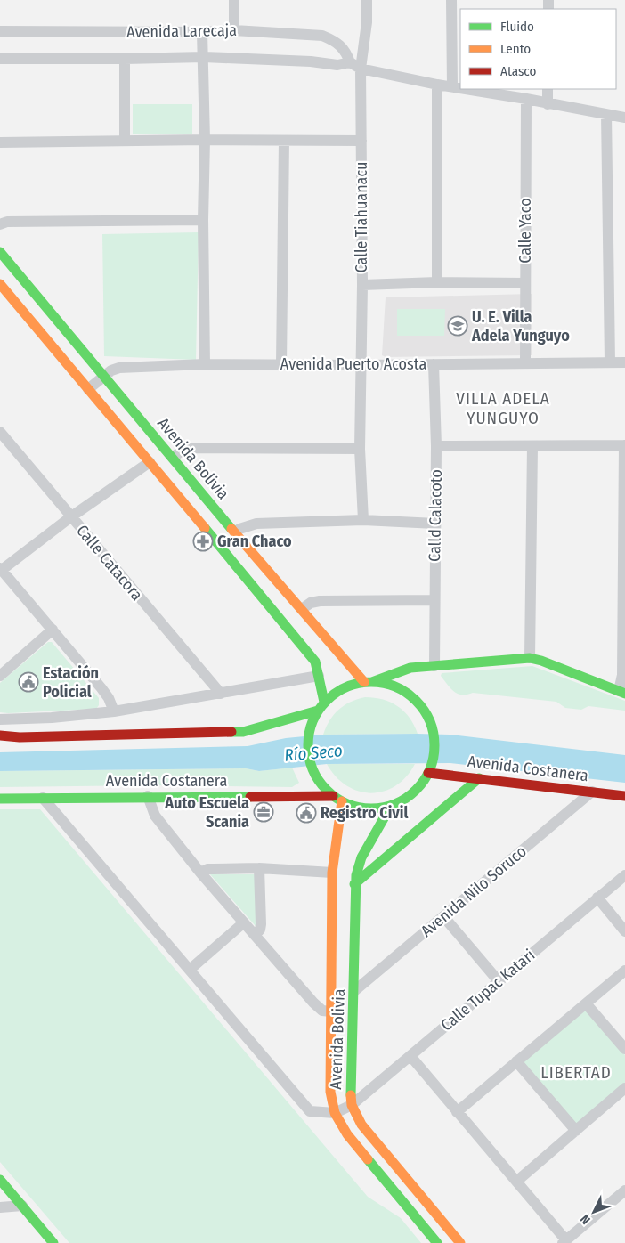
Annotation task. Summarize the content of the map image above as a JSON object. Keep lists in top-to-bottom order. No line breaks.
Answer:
{"streets":{"main road":["Avenida Bolivia","Avenida Costanera"],"street":["Avenida Larecaja","Calle Tiahuanacu","Calle Yaco","Avenida Puerto Acosta","Calld Calacoto","Calle Catacora","Avenida Nilo Soruco","Calle Tupac Katari"]},"crossings":[["Avenida Larecaja","Calle Tiahuanacu"],["Avenida Larecaja","Calle Yaco"],["Calle Tiahuanacu","Avenida Puerto Acosta"],["Calle Yaco","Avenida Puerto Acosta"],["Avenida Puerto Acosta","Avenida Bolivia"],["Avenida Puerto Acosta","Calld Calacoto"],["Avenida Bolivia","Avenida Costanera"],["Avenida Bolivia","Avenida Nilo Soruco"],["Avenida Bolivia","Calle Tupac Katari"],["Avenida Costanera","Avenida Nilo Soruco"]],"districts":["VILLA ADELA YUNGUYO","LIBERTAD"],"water":["Río Seco"],"places":{"school or university":["U. E. Villa Adela Yunguyo"],"pharmacy":["Gran Chaco"],"public building":["Estación Policial","Registro Civil"],"office":["Auto Escuela Scania"]},"legend":["Fluido","Lento","Atasco"],"north":"bottom left"}
